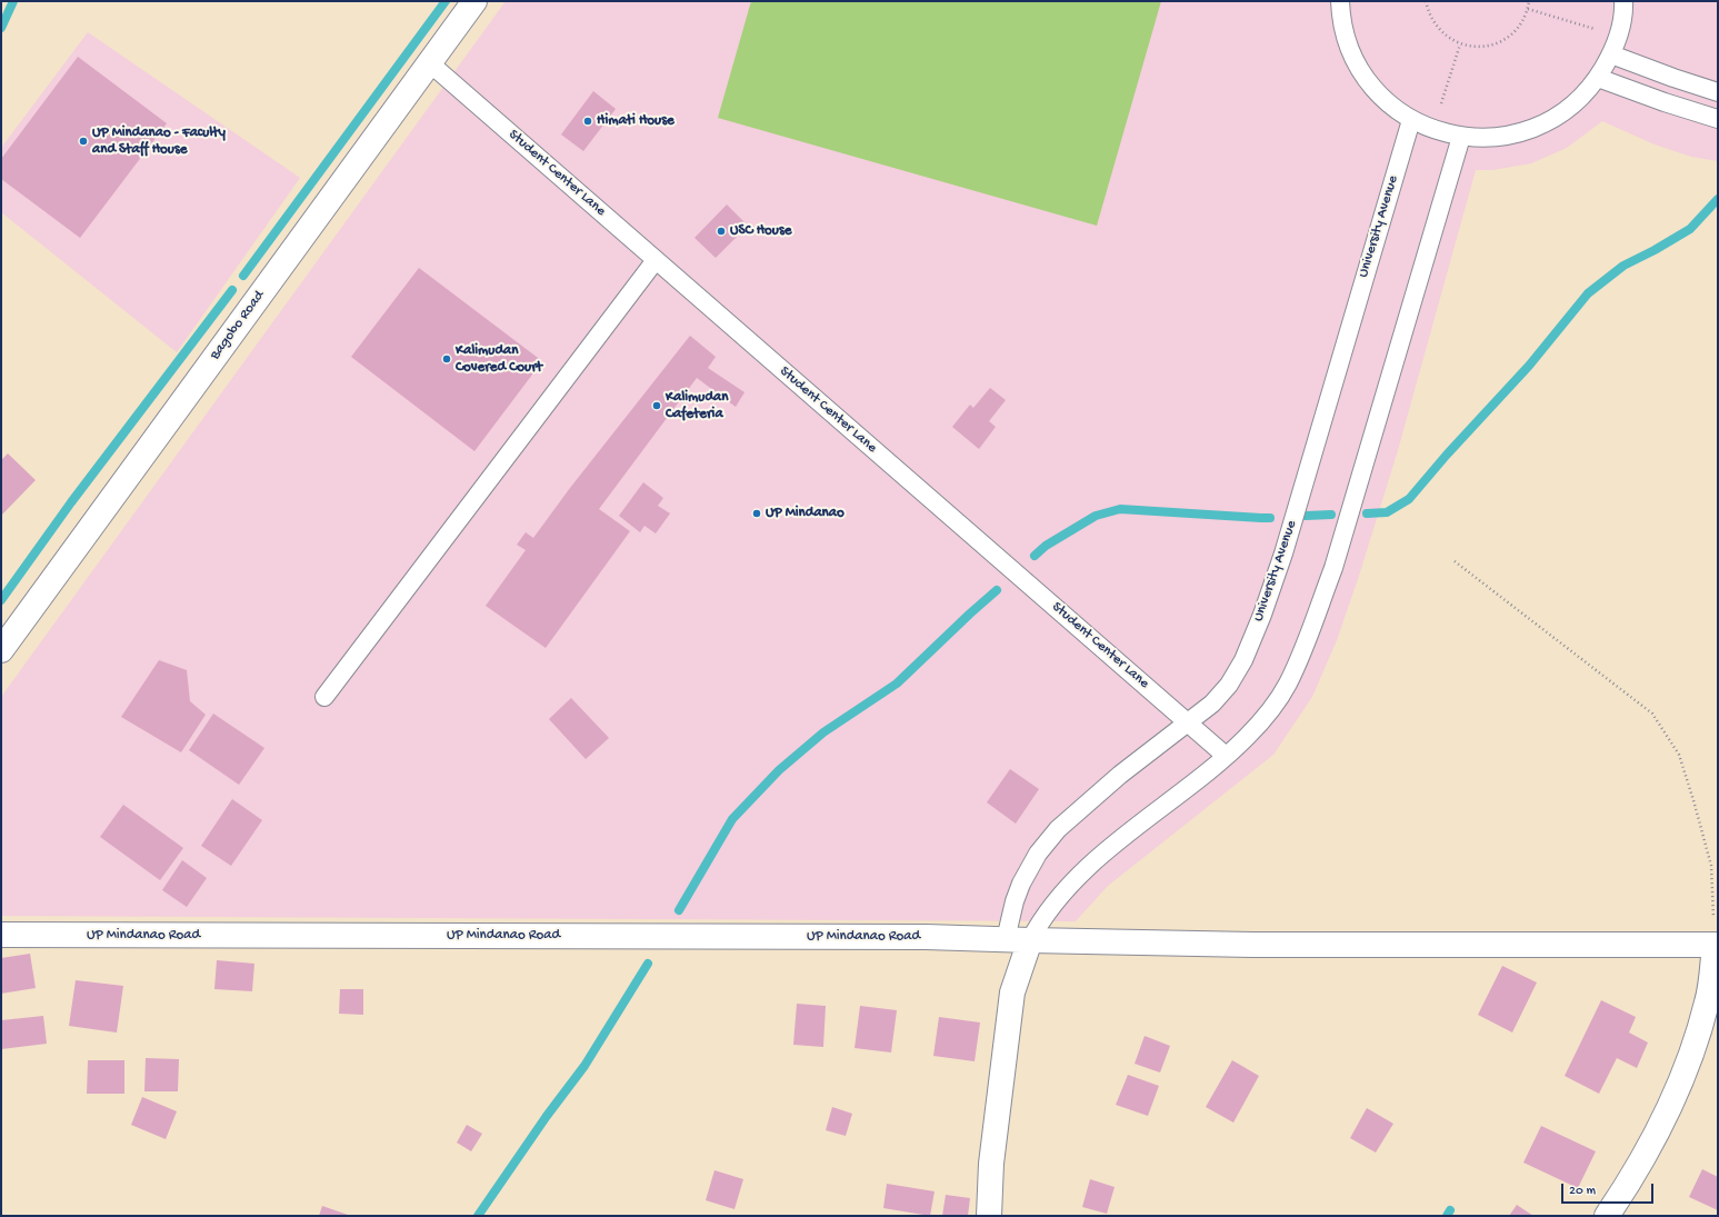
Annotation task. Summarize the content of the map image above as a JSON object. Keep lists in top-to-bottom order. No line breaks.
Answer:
{"streets":{"street":["Bagobo Road","UP Mindanao Road"],"lane":["Student Center Lane","University Avenue"]},"crossings":[["Student Center Lane","University Avenue"],["Student Center Lane","Bagobo Road"],["University Avenue","UP Mindanao Road"]],"places":["Himati House","UP Mindanao - Faculty and Staff House","USC House","Kalimudan Covered Court","Kalimudan Cafeteria","UP Mindanao"],"scale_bar":"20 m"}
